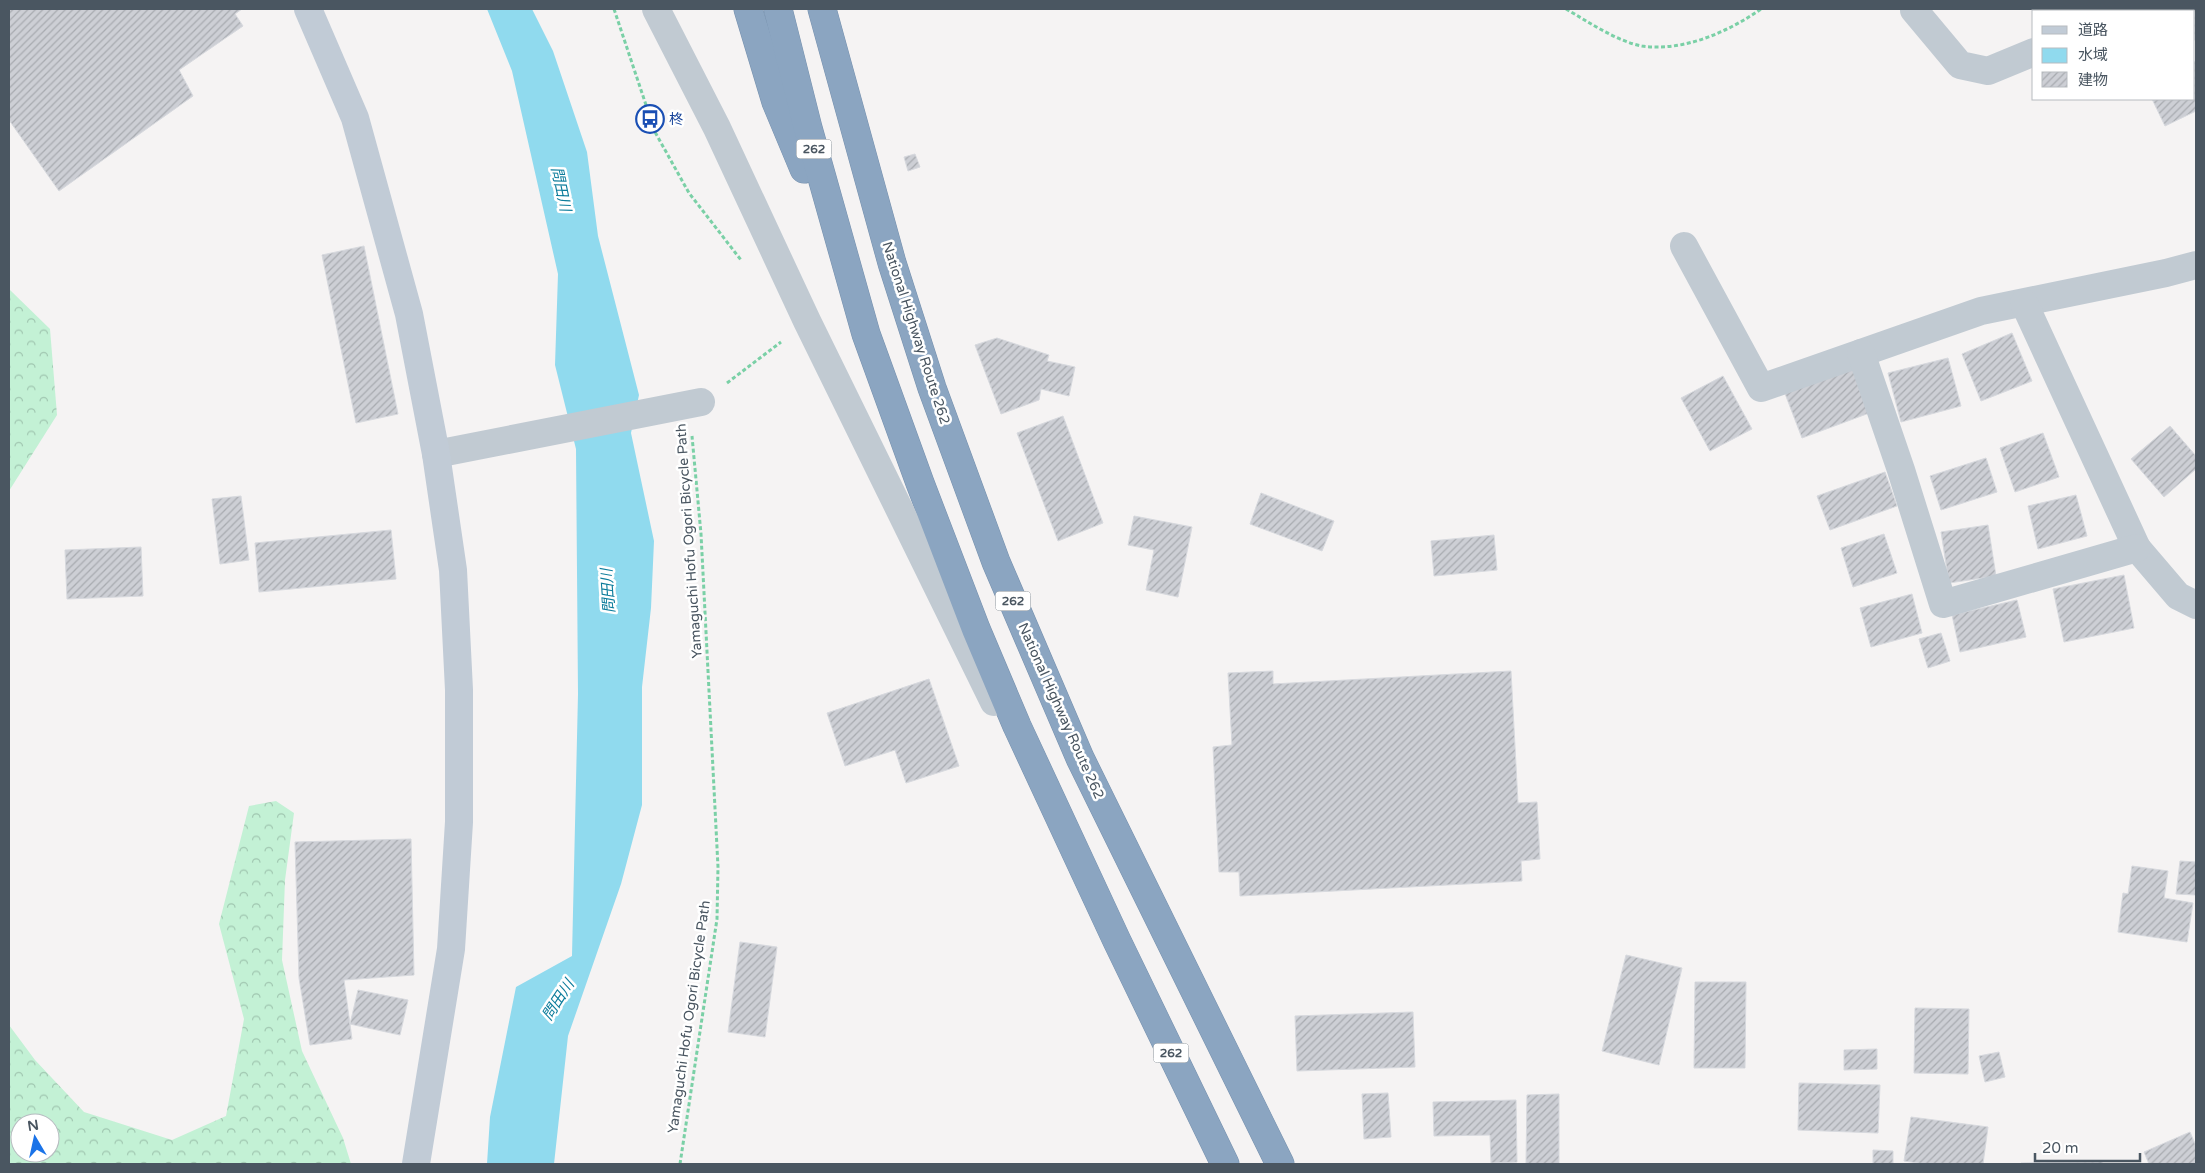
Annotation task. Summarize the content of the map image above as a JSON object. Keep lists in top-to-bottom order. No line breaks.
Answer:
{"streets":{"highway":["262","National Highway Route 262"],"path":["Yamaguchi Hofu Ogori Bicycle Path"]},"water":["問田川"],"places":{"bus stop":["柊"]},"legend":["道路","水域","建物"],"scale_bar":"20 m","north":"top"}
